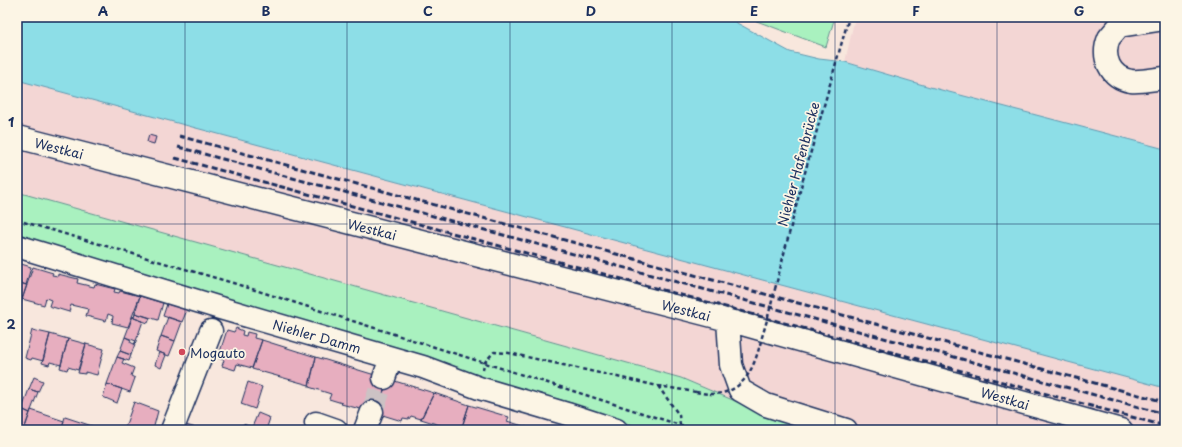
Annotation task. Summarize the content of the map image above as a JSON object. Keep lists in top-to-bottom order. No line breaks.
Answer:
{"streets":{"street":["Westkai","Niehler Damm"],"path":["Niehler Hafenbrücke"]},"places":["Mogauto"],"grid":{"columns":["A","B","C","D","E","F","G"],"rows":["1","2"]}}
